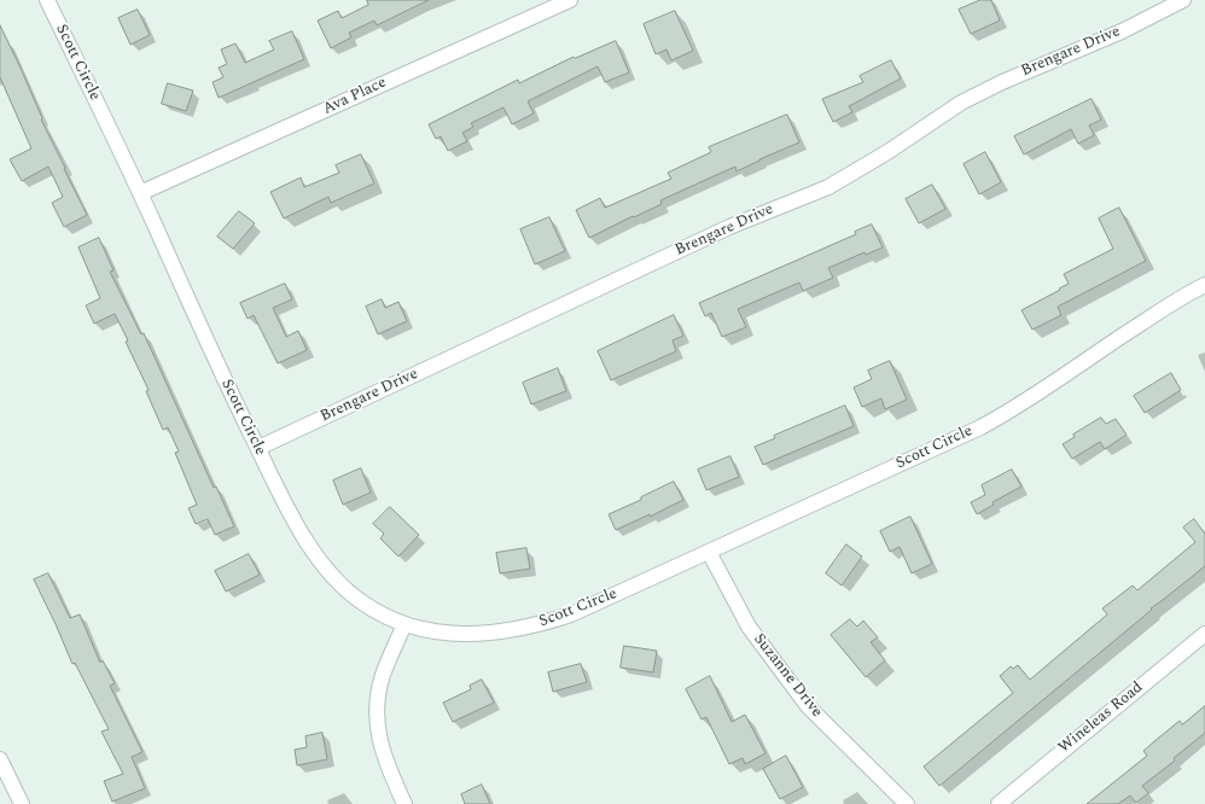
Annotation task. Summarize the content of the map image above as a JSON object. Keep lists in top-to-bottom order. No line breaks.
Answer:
{"streets":{"street":["Brengare Drive","Scott Circle","Ava Place","Suzanne Drive","Wineleas Road"]},"crossings":[["Brengare Drive","Scott Circle"],["Scott Circle","Ava Place"],["Scott Circle","Suzanne Drive"]]}
